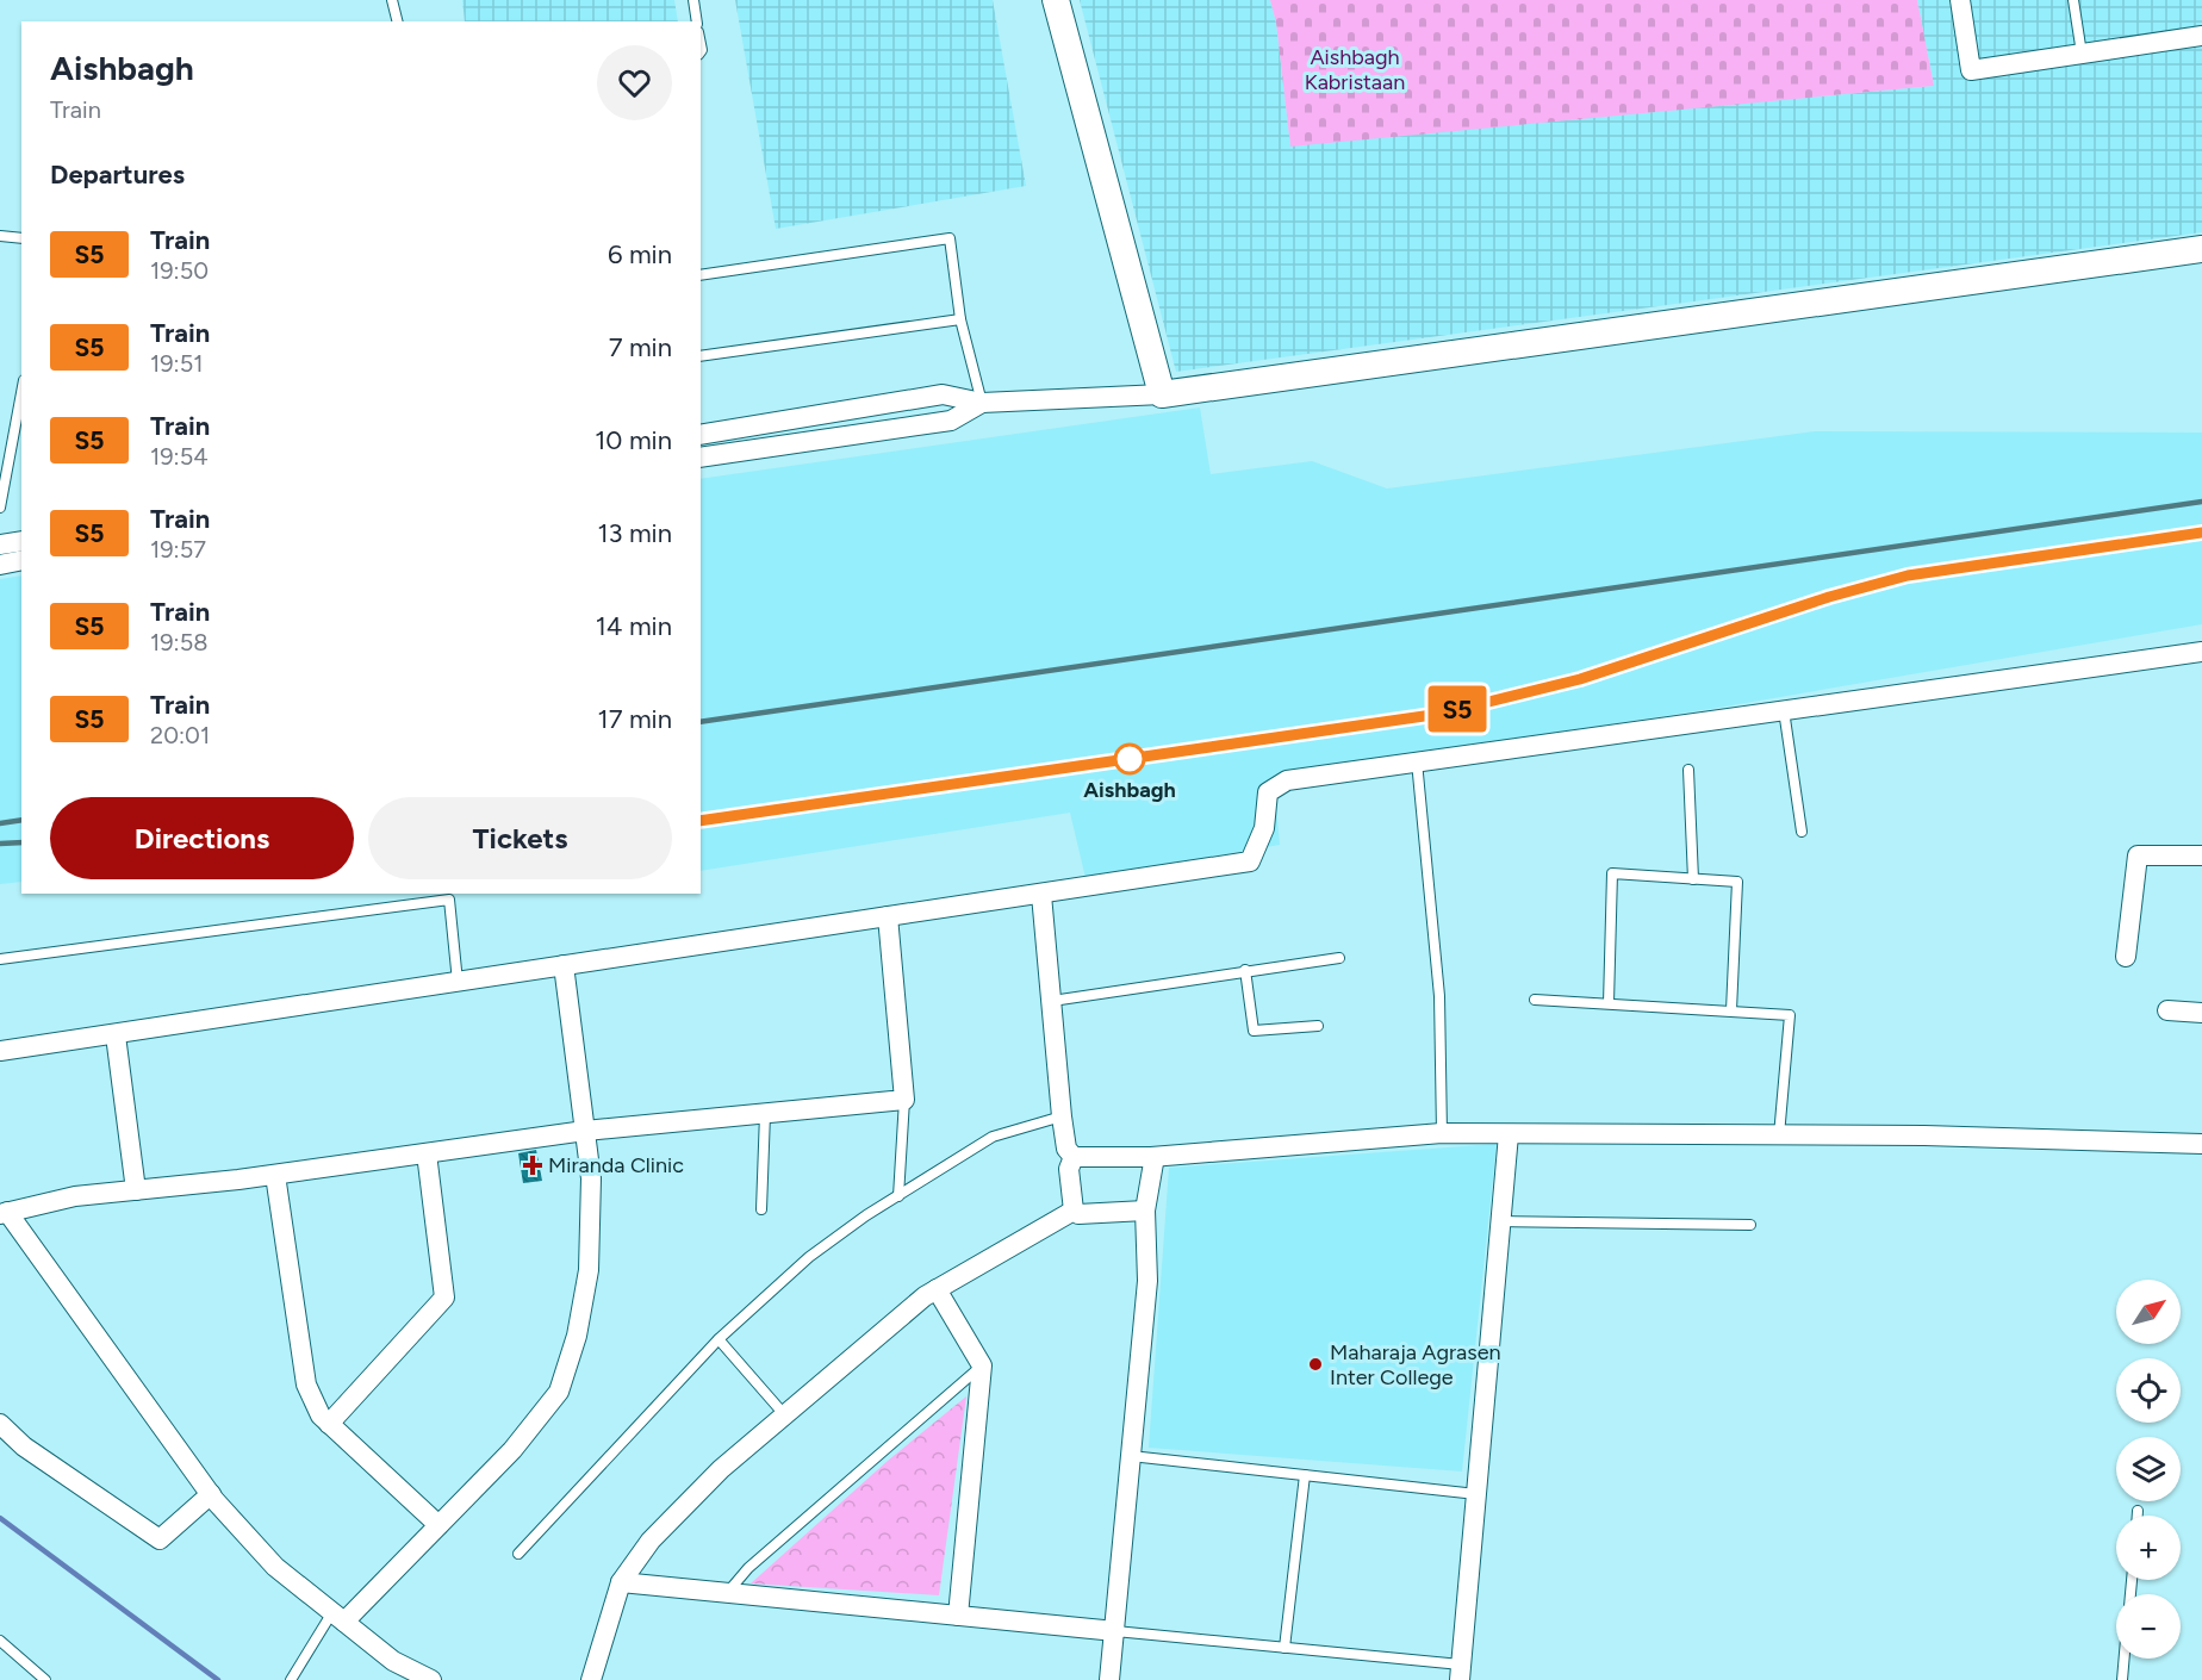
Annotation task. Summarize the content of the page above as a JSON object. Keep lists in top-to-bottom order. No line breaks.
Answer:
{"parks":["Aishbagh Kabristaan"],"places":{"other":["Aishbagh","Maharaja Agrasen Inter College"],"health":["Miranda Clinic"]},"north":"top right","page":{"on_map":"S5","heading":[["Aishbagh","Train"],"Departures"],"list":[{"mark":"S5","name":"Train","note":"19:50","value":"6 min"},{"mark":"S5","name":"Train","note":"19:51","value":"7 min"},{"mark":"S5","name":"Train","note":"19:54","value":"10 min"},{"mark":"S5","name":"Train","note":"19:57","value":"13 min"},{"mark":"S5","name":"Train","note":"19:58","value":"14 min"},{"mark":"S5","name":"Train","note":"20:01","value":"17 min"}],"buttons":["Directions","Tickets"],"map_buttons":["+","−"]}}
